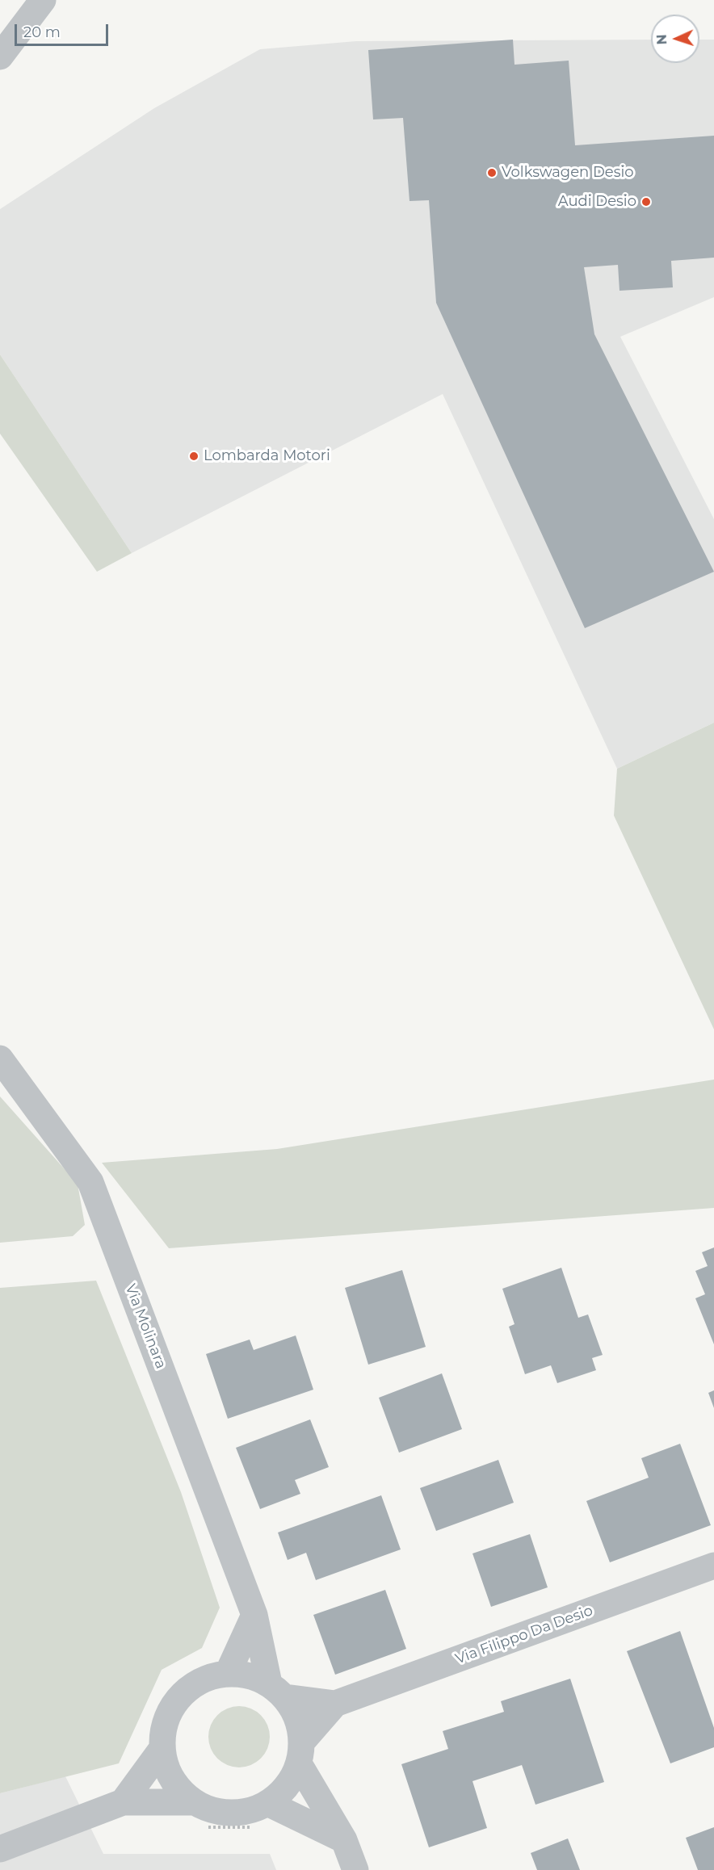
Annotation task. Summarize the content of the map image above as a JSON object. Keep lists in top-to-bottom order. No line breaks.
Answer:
{"streets":{"street":["Via Molinara","Via Filippo Da Desio"]},"crossings":[["Via Molinara","Via Filippo Da Desio"]],"places":["Volkswagen Desio","Audi Desio","Lombarda Motori"],"scale_bar":"20 m","north":"left"}
